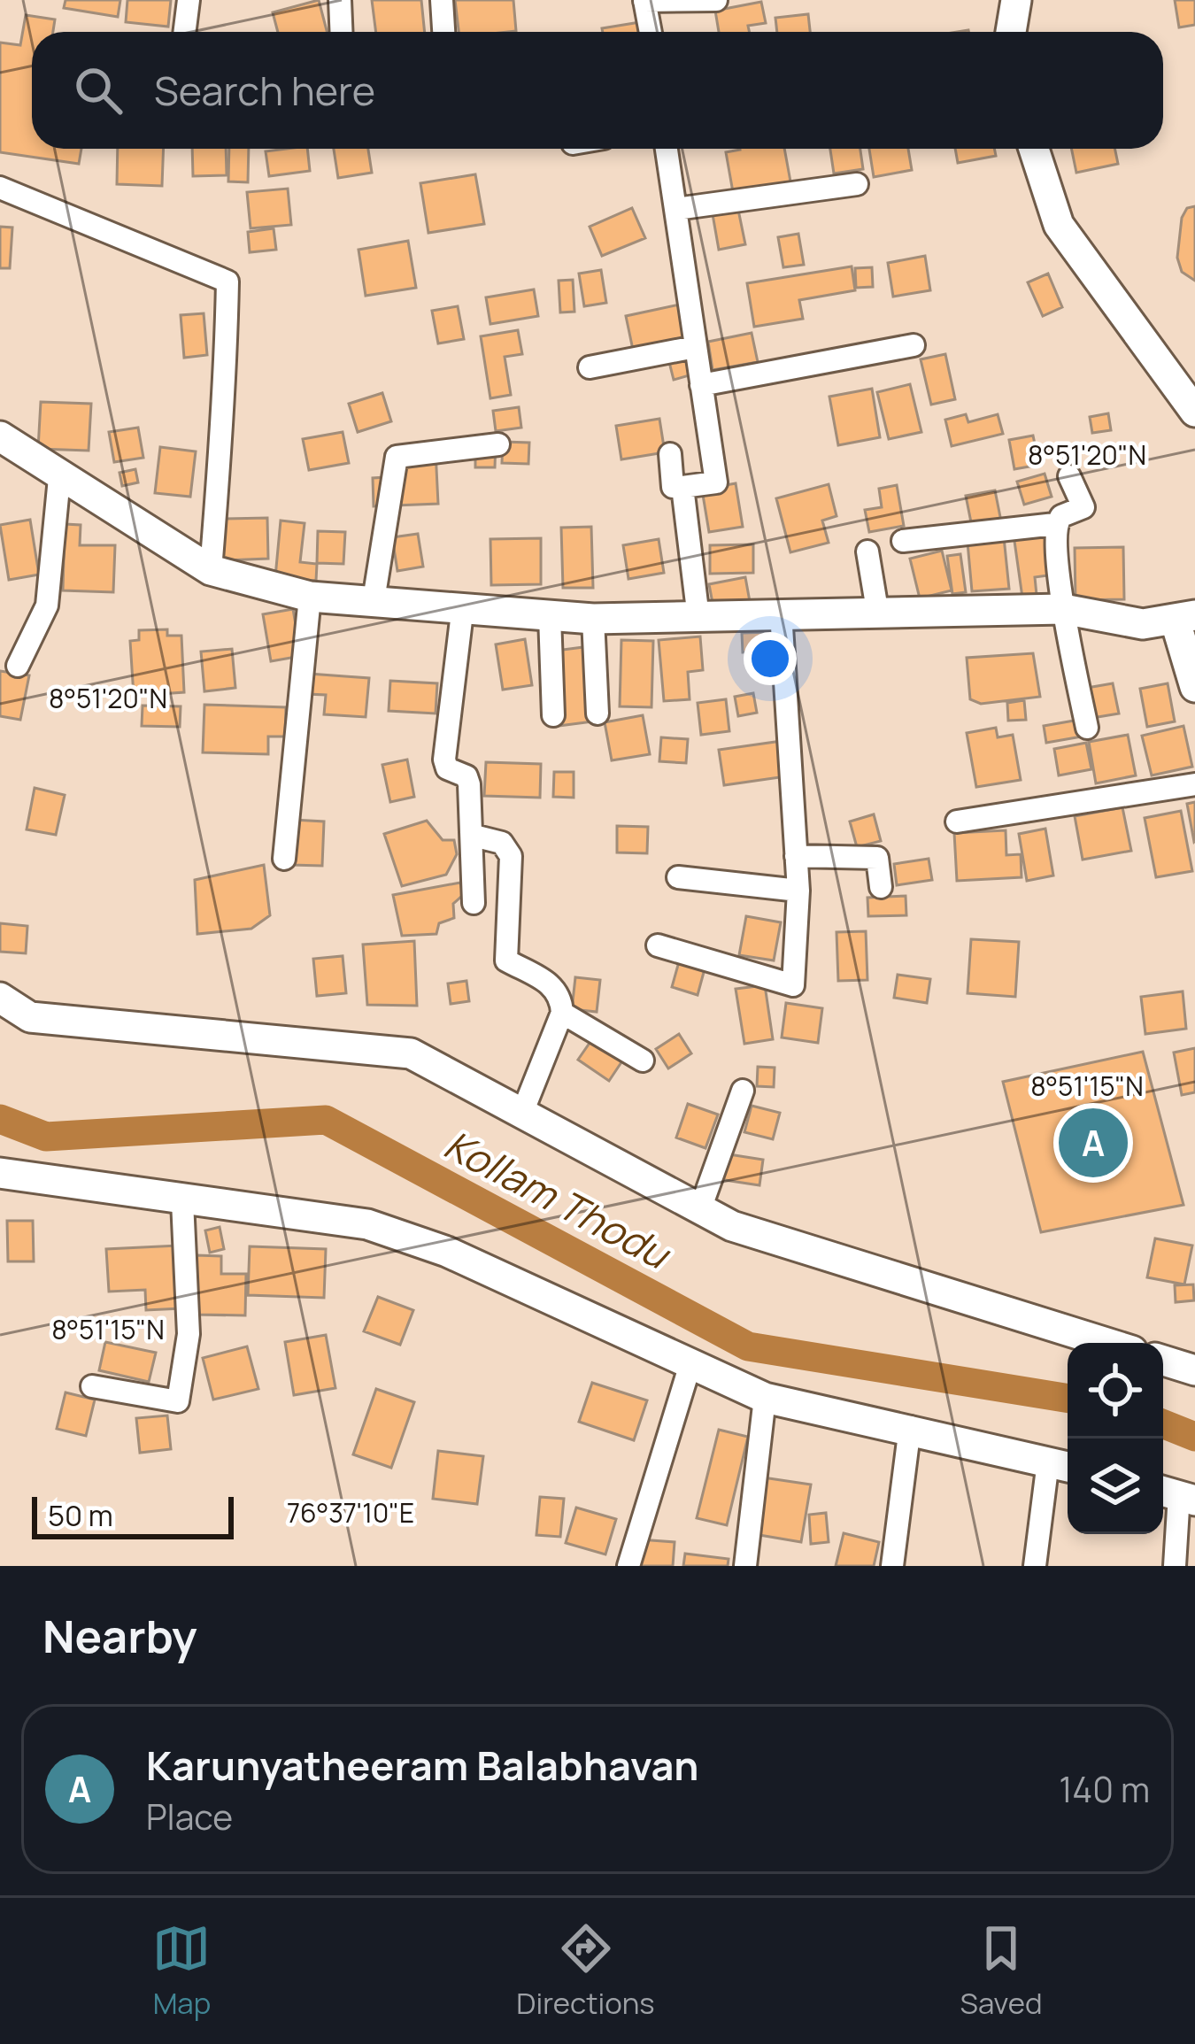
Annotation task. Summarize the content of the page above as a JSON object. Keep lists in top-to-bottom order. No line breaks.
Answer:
{"water":["Kollam Thodu"],"scale_bar":"50 m","page":{"search":"Search here","pins":"A","scale":"50 m","heading":"Nearby","list":[{"mark":"A","name":"Karunyatheeram Balabhavan","note":"Place","value":"140 m"}],"nav":["Map","Directions","Saved"]},"coordinates":["8°51'20\"N","8°51'15\"N","76°37'10\"E"]}
